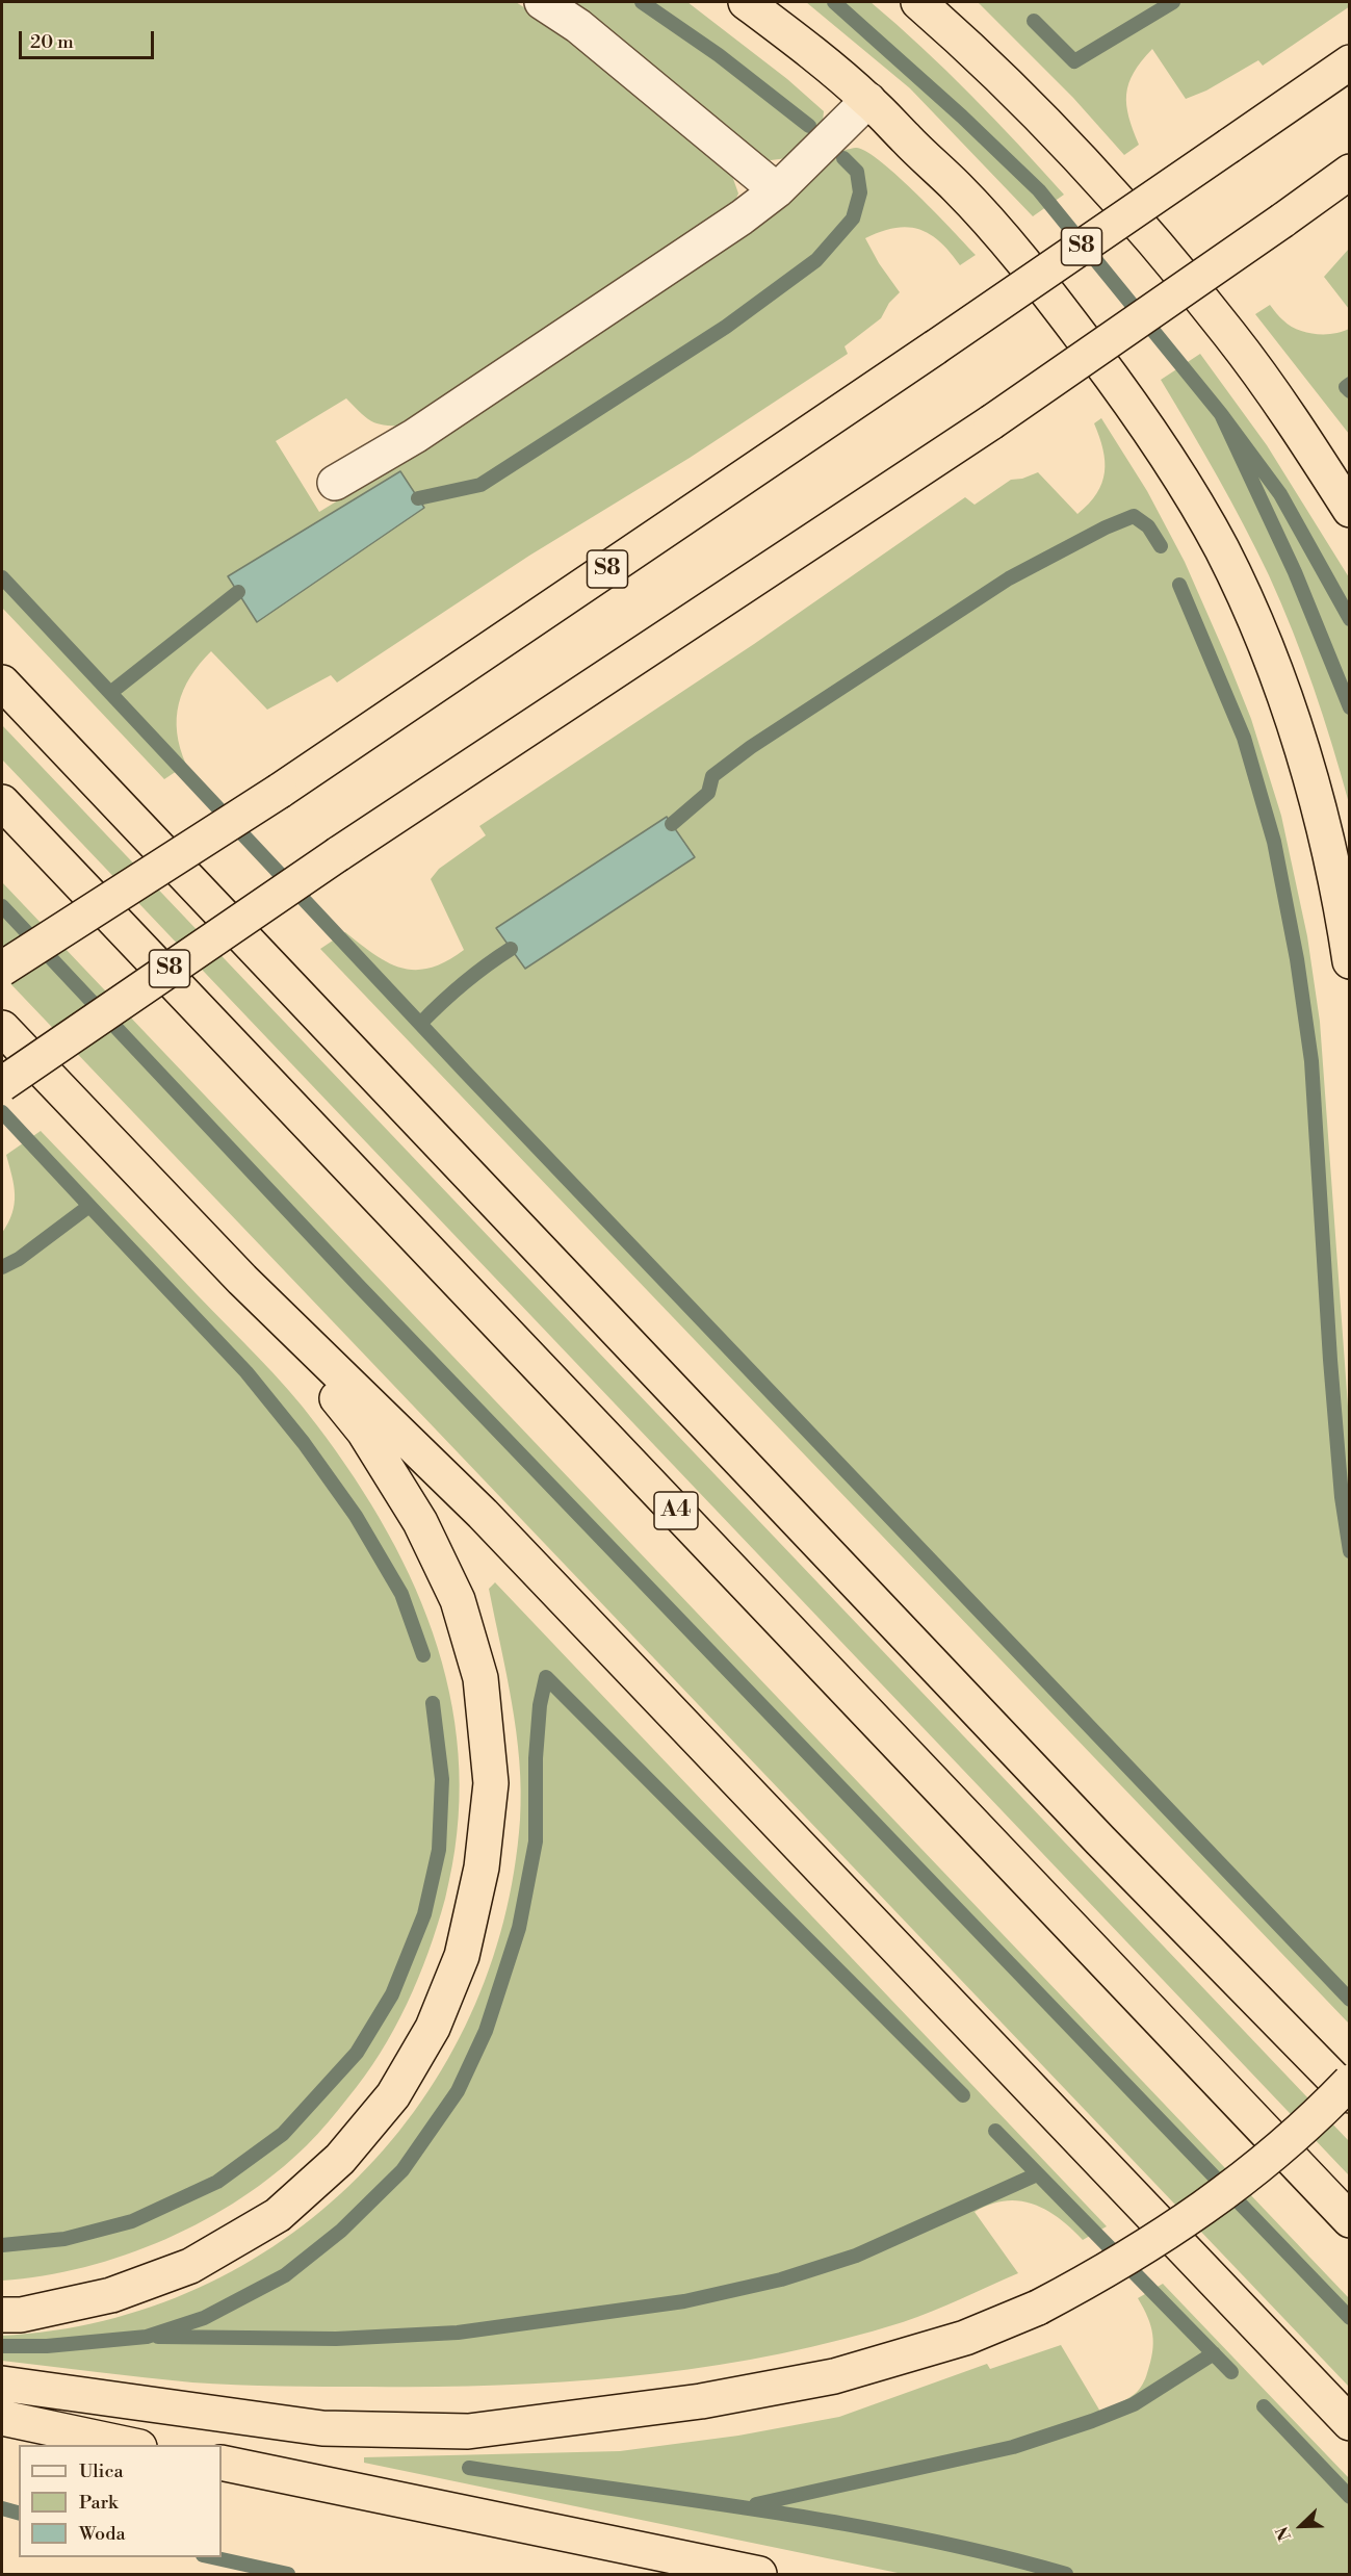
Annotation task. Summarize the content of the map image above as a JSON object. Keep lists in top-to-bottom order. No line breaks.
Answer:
{"streets":{"highway":["S8","A4"]},"legend":["Ulica","Park","Woda"],"scale_bar":"20 m","north":"bottom left"}
